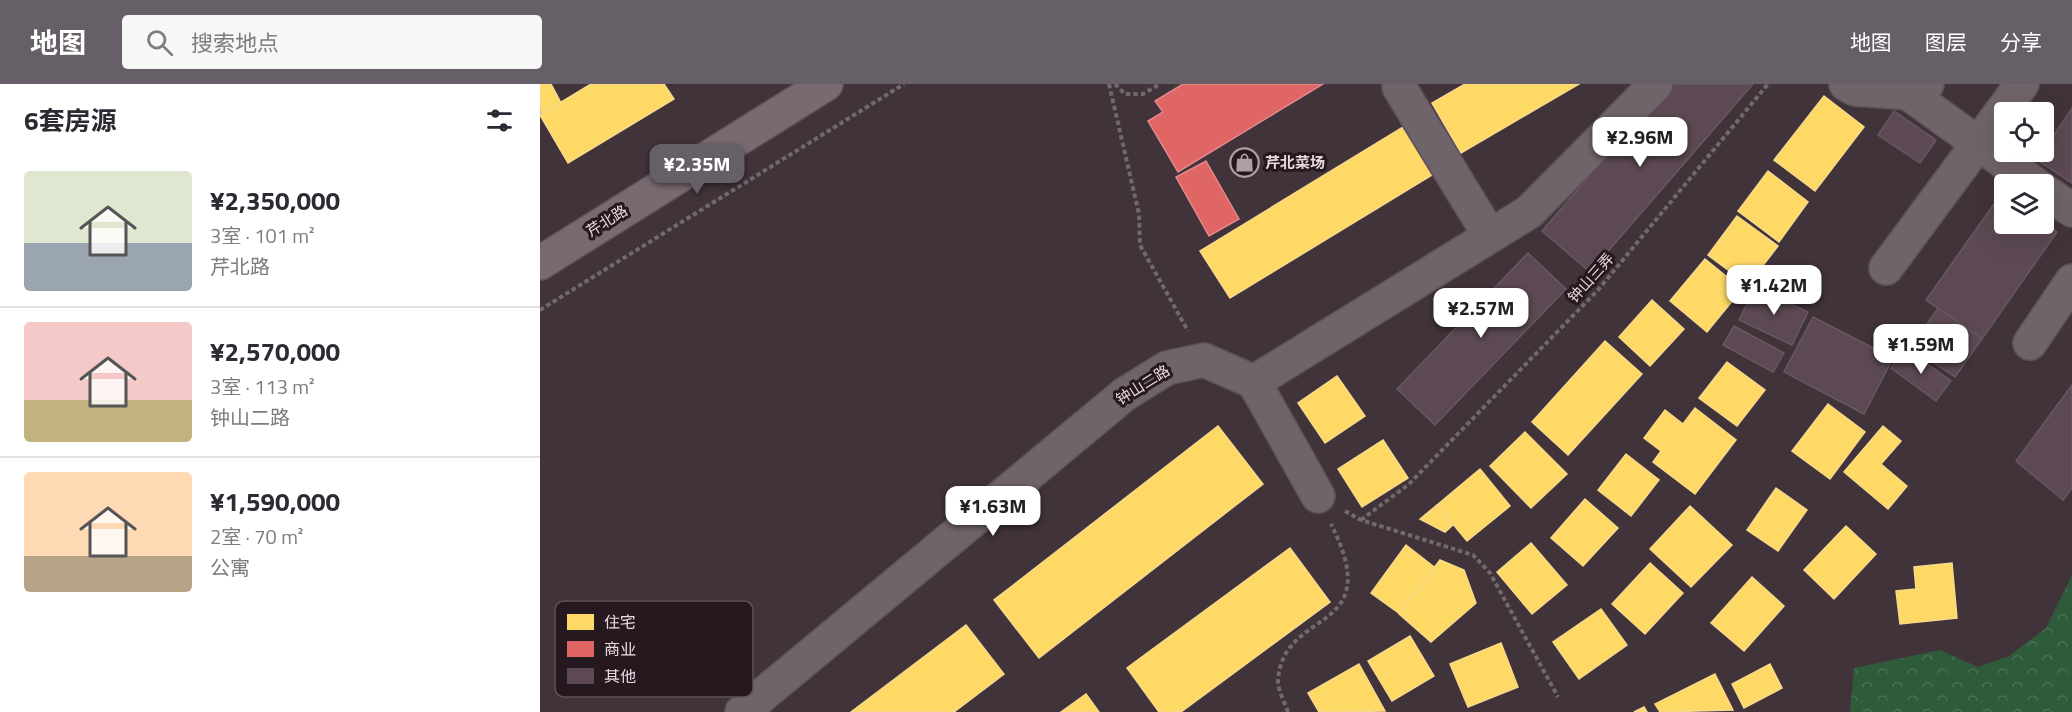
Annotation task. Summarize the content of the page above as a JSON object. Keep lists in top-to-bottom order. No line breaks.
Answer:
{"streets":{"main road":["芹北路"],"street":["钟山二路"],"path":["钟山三弄"]},"places":{"shop":["芹北菜场"]},"legend":["住宅","商业","其他"],"page":{"header":"地图","search":"搜索地点","nav":["地图","图层","分享"],"heading":"6套房源","price":["¥2.96M","¥2.35M","¥1.42M","¥2.57M","¥1.59M","¥1.63M"],"list":[{"name":"¥2,350,000","note":"3室 · 101 m² · 芹北路"},{"name":"¥2,570,000","note":"3室 · 113 m² · 钟山二路"},{"name":"¥1,590,000","note":"2室 · 70 m² · 公寓"}]}}
